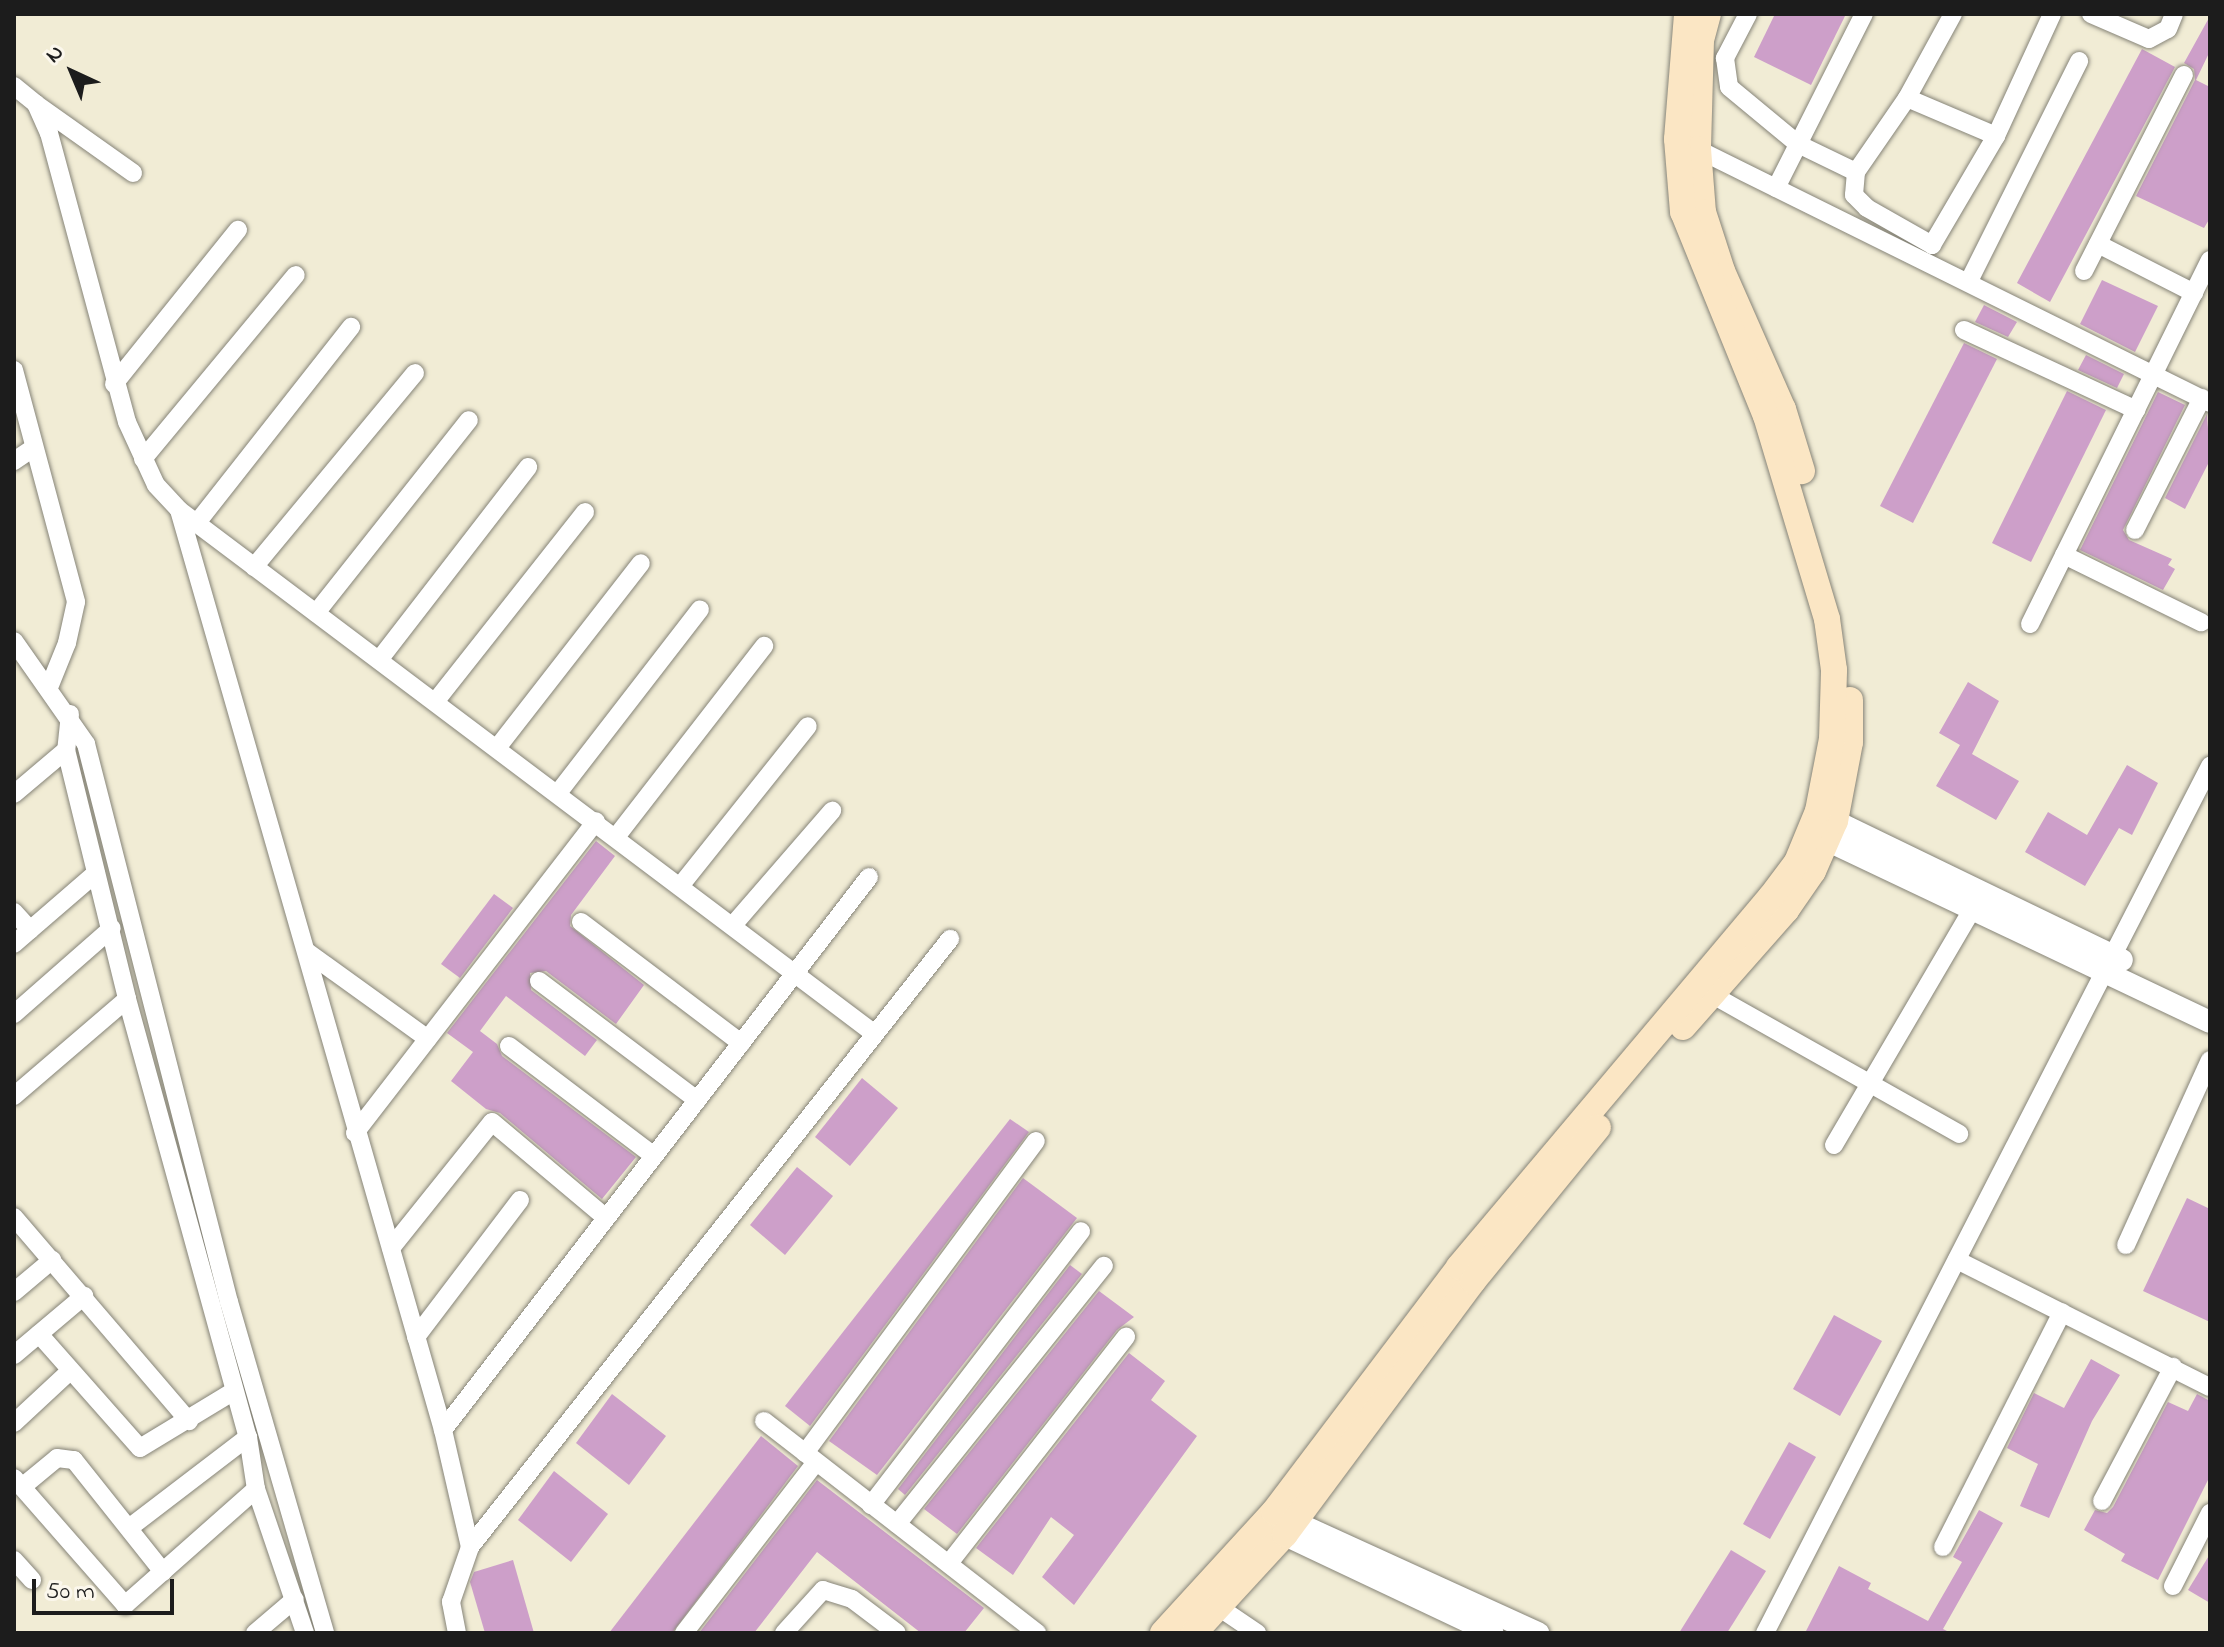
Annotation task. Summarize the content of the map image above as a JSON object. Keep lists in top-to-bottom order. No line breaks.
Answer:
{"scale_bar":"50 m","north":"top left"}
